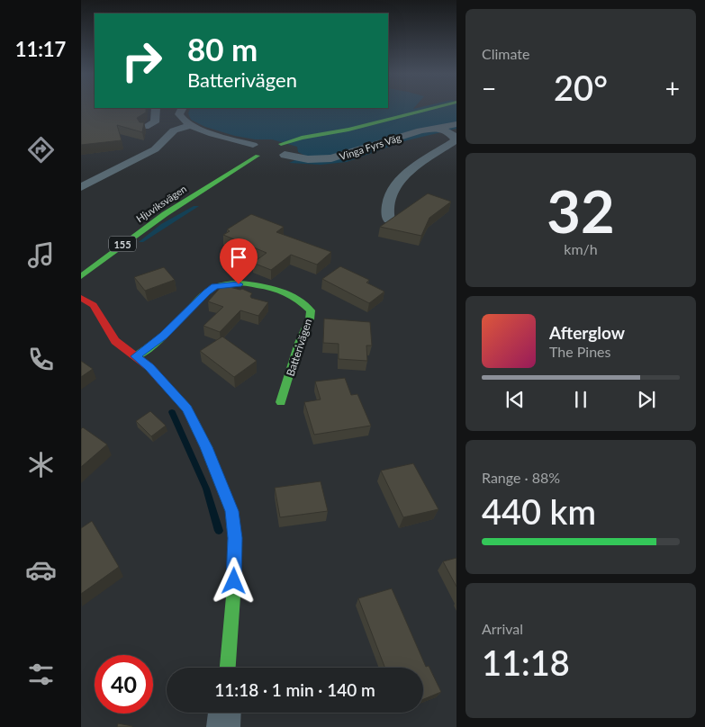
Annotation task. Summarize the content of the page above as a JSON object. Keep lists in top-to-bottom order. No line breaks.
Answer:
{"streets":{"main road":["Hjuviksvägen","155","Batterivägen"],"street":["Vinga Fyrs Väg"]},"crossings":[["Vinga Fyrs Väg","Hjuviksvägen"]],"page":{"tabs":"11:17","tile":["Climate",["32","km/h"],["Range · 88%","440 km"],["Arrival","11:18"]],"turn":["80 m","Batterivägen"],"heat":["−","20°","+"],"song":["Afterglow","The Pines"],"limit":"40","trip":"11:18 · 1 min · 140 m"}}
